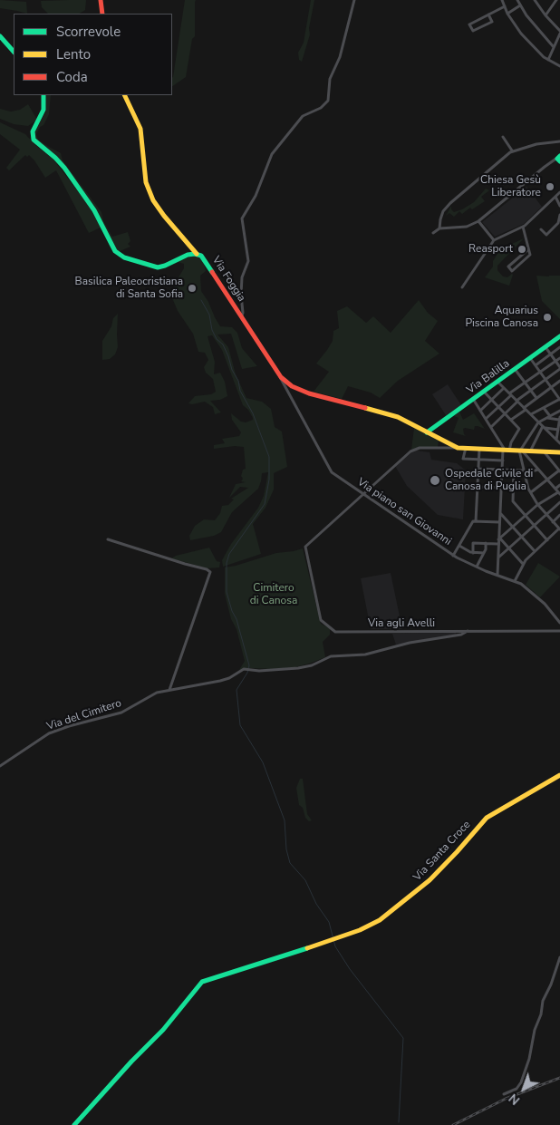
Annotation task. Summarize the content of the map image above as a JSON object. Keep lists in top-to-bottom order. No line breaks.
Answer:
{"streets":{"street":["Via Foggia","Via Balilla","Via piano san Giovanni","Via agli Avelli","Via del Cimitero","Via Santa Croce"]},"crossings":[["Via Foggia","Via Balilla"],["Via Foggia","Via piano san Giovanni"],["Via piano san Giovanni","Via agli Avelli"],["Via agli Avelli","Via del Cimitero"]],"parks":["Cimitero di Canosa"],"places":["Chiesa Gesù Liberatore","Reasport","Basilica Paleocristiana di Santa Sofia","Aquarius Piscina Canosa","Ospedale Civile di Canosa di Puglia"],"legend":["Scorrevole","Lento","Coda"],"north":"bottom left"}
